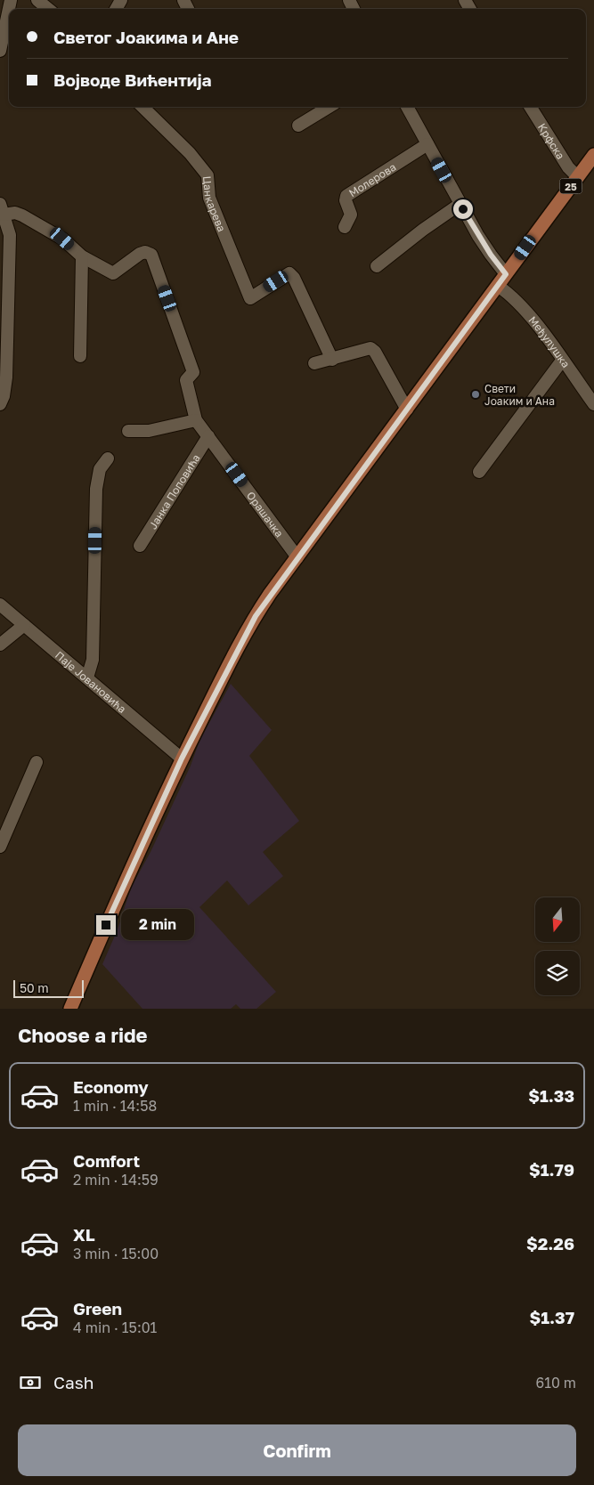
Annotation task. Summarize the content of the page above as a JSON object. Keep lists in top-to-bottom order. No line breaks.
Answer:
{"streets":{"main road":["25"],"street":["Крфска","Молерова","Цанкарева","Међулушка","Јанка Поповића","Орашачка","Паје Јовановића"]},"crossings":[["Крфска","25"],["25","Међулушка"],["25","Орашачка"],["25","Паје Јовановића"],["Јанка Поповића","Орашачка"]],"places":["Свети Јоаким и Ана"],"scale_bar":"50 m","north":"bottom","page":{"banner":["Светог Јоакима и Ане","Војводе Вићентија"],"bubble":"2 min","scale":"50 m","heading":"Choose a ride","list":[{"name":"Economy","note":"1 min · 14:58","value":"$1.33"},{"name":"Comfort","note":"2 min · 14:59","value":"$1.79"},{"name":"XL","note":"3 min · 15:00","value":"$2.26"},{"name":"Green","note":"4 min · 15:01","value":"$1.37"}],"pay":["Cash","610 m"],"buttons":"Confirm"}}
